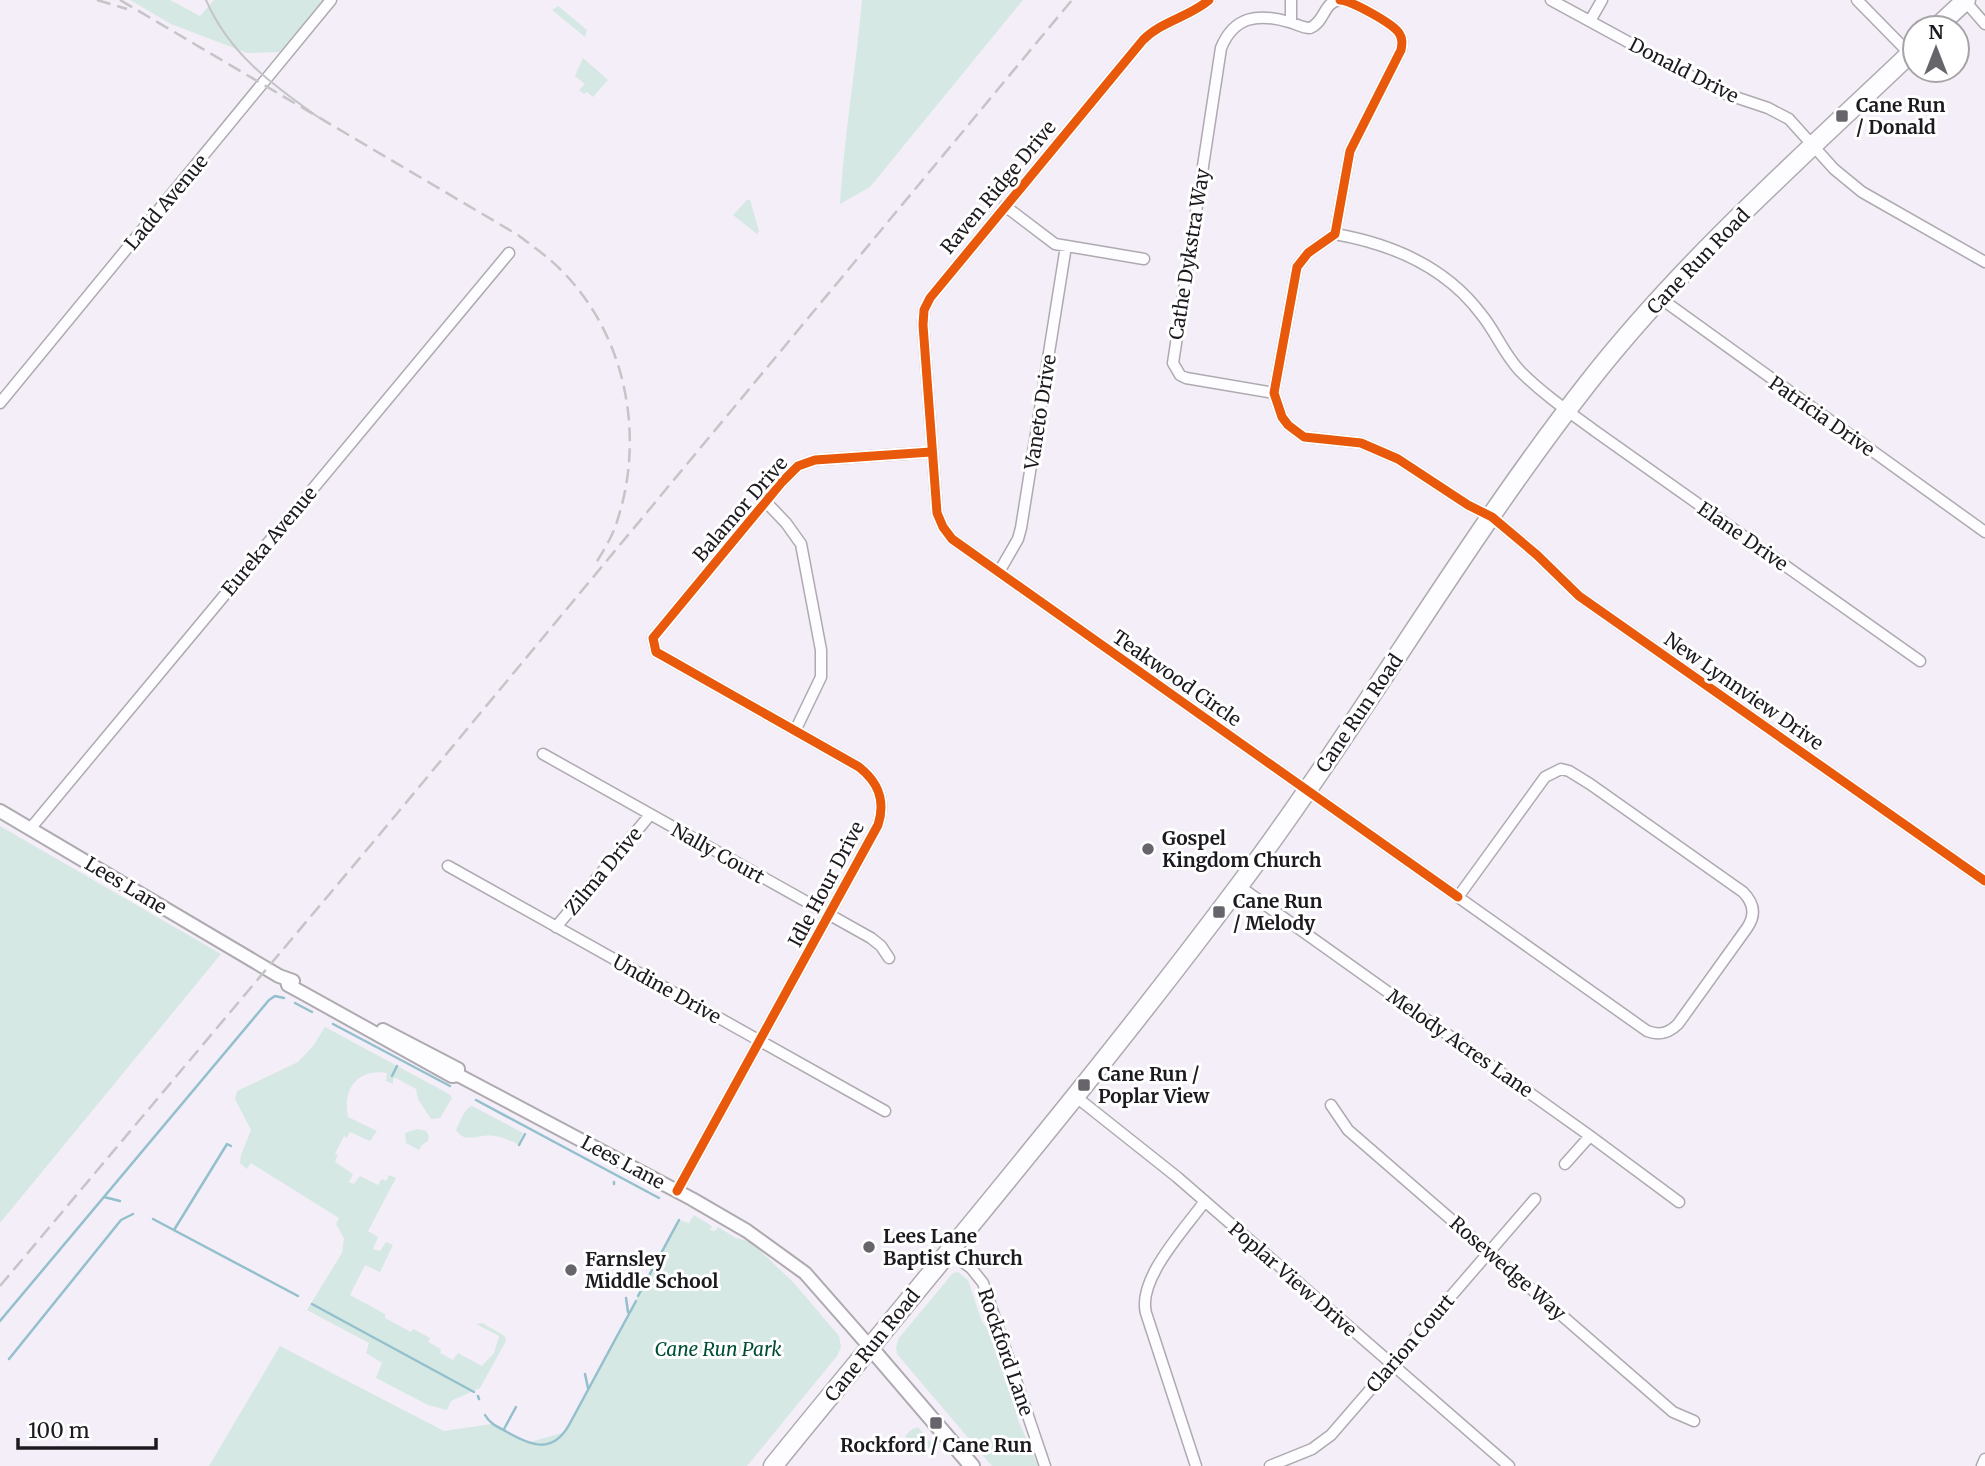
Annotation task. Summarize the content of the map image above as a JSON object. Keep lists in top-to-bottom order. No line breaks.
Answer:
{"streets":{"highway":["Cane Run Road"],"street":["Donald Drive","Raven Ridge Drive","Ladd Avenue","Cathe Dykstra Way","Vaneto Drive","Patricia Drive","Balamor Drive","Elane Drive","Eureka Avenue","Teakwood Circle","New Lynnview Drive","Nally Court","Zilma Drive","Idle Hour Drive","Lees Lane","Undine Drive","Melody Acres Lane","Rosewedge Way","Poplar View Drive","Clarion Court","Rockford Lane"]},"crossings":[["Donald Drive","Cane Run Road"],["Raven Ridge Drive","Balamor Drive"],["Raven Ridge Drive","Teakwood Circle"],["Cathe Dykstra Way","New Lynnview Drive"],["Cane Run Road","Patricia Drive"],["Cane Run Road","Elane Drive"],["Cane Run Road","Teakwood Circle"],["Cane Run Road","New Lynnview Drive"],["Cane Run Road","Lees Lane"],["Cane Run Road","Melody Acres Lane"],["Cane Run Road","Poplar View Drive"],["Cane Run Road","Rockford Lane"],["Vaneto Drive","Teakwood Circle"],["Balamor Drive","Teakwood Circle"],["Balamor Drive","Idle Hour Drive"],["Eureka Avenue","Lees Lane"],["Nally Court","Zilma Drive"],["Nally Court","Idle Hour Drive"],["Zilma Drive","Undine Drive"],["Idle Hour Drive","Lees Lane"],["Idle Hour Drive","Undine Drive"],["Rosewedge Way","Clarion Court"],["Poplar View Drive","Clarion Court"]],"parks":["Cane Run Park"],"places":{"transit":["Cane Run / Donald","Cane Run / Melody","Cane Run / Poplar View","Rockford / Cane Run"],"other":["Gospel Kingdom Church","Lees Lane Baptist Church","Farnsley Middle School"]},"scale_bar":"100 m","north":"top"}
